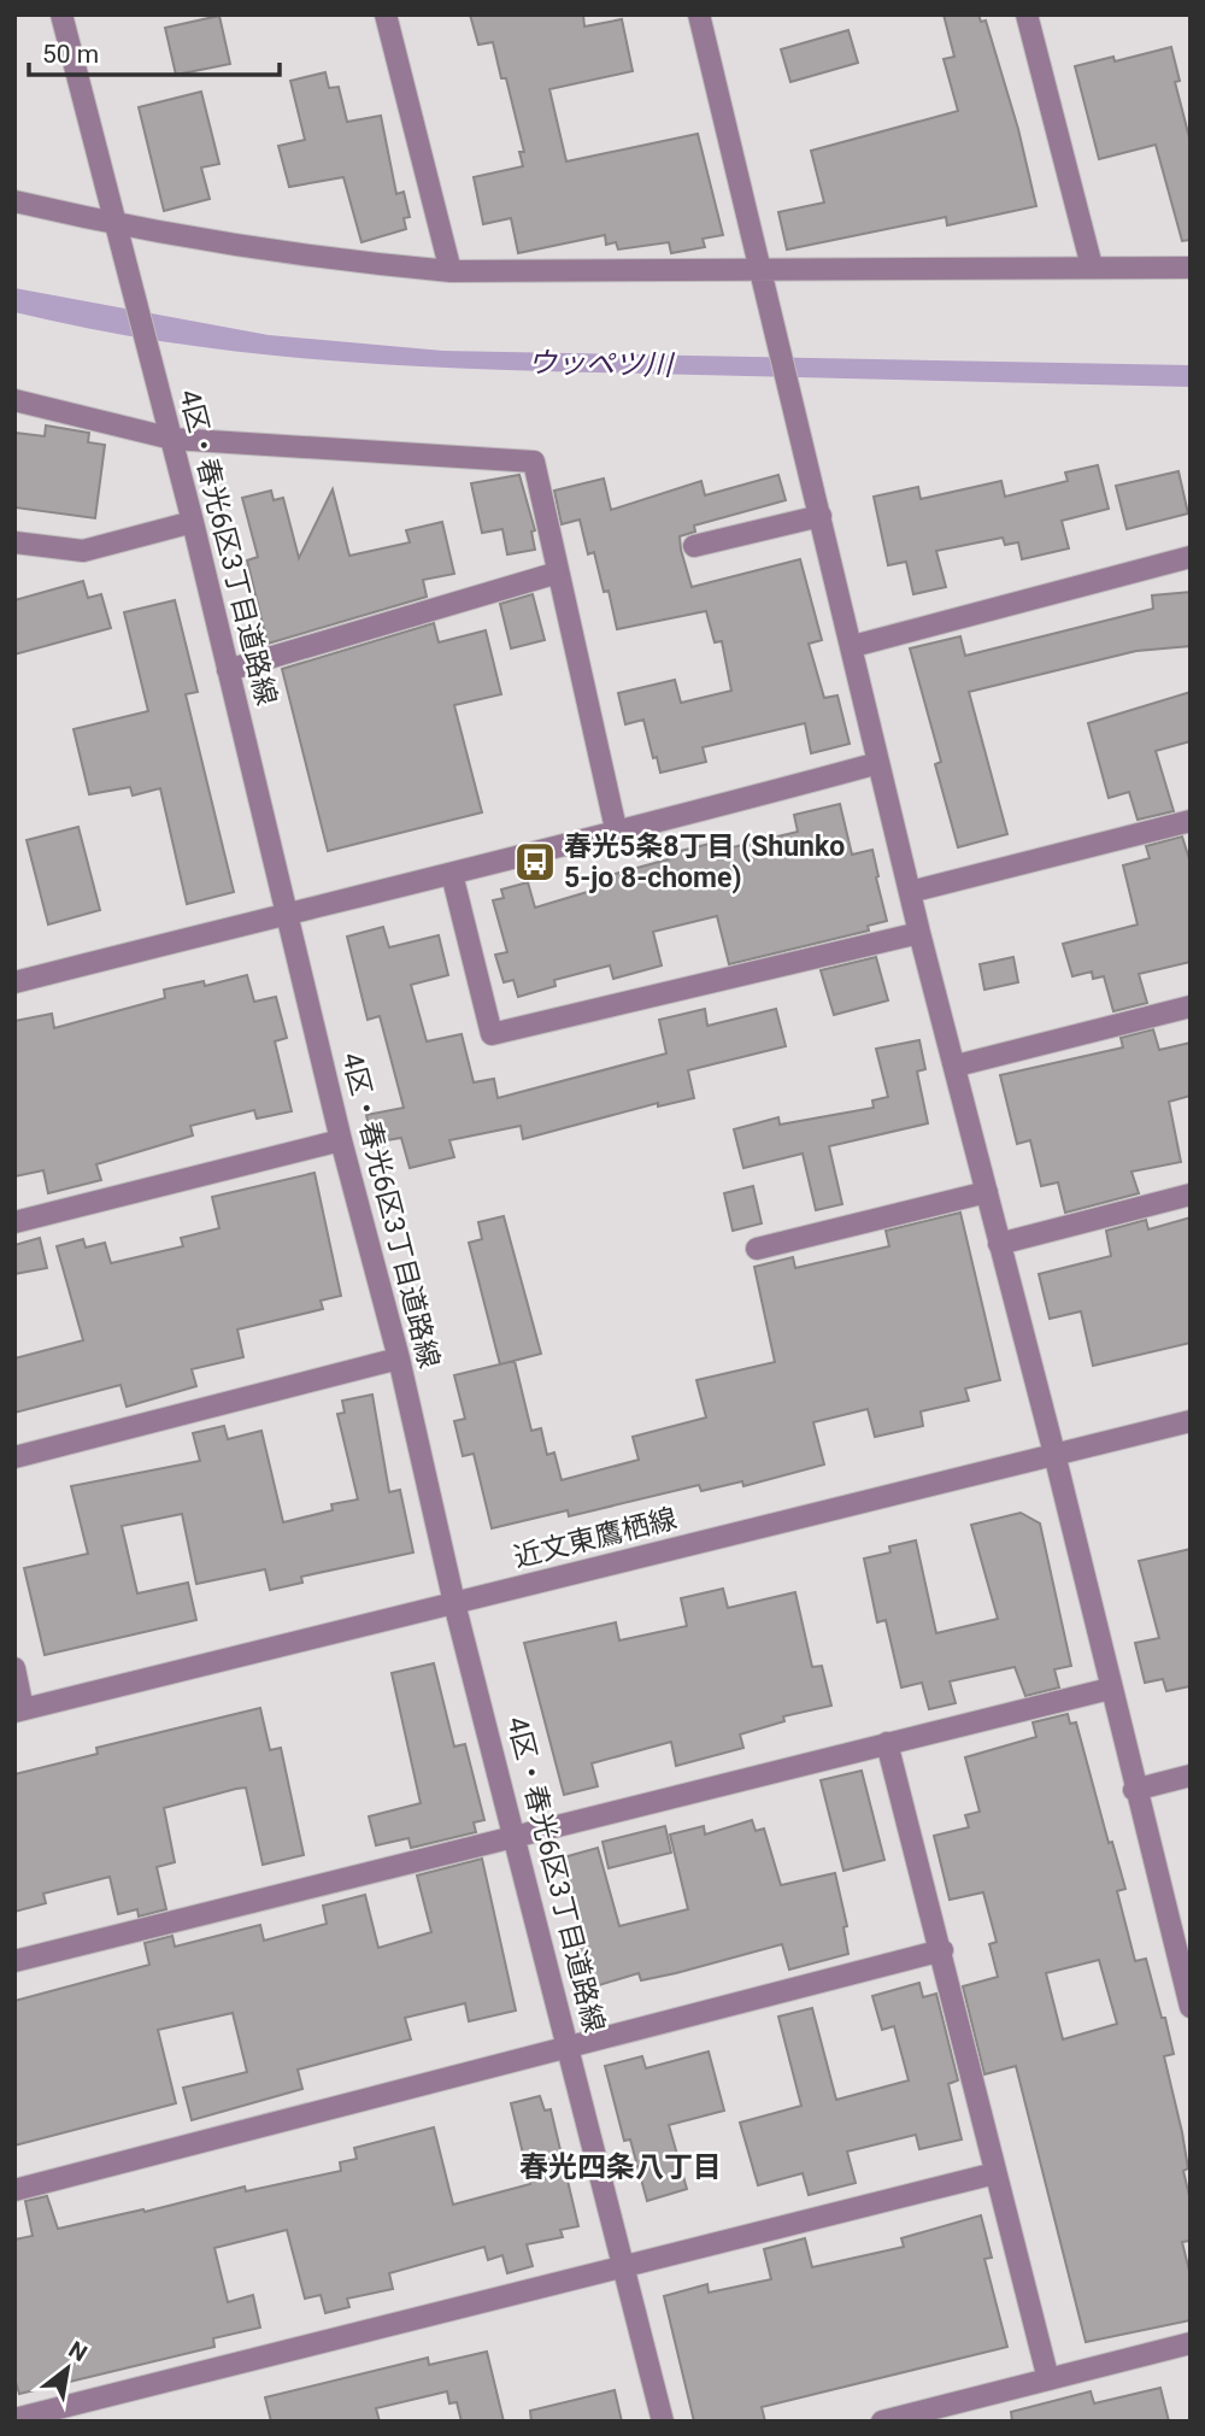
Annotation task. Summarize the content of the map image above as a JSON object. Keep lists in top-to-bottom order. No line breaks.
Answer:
{"streets":{"street":["4区・春光6区3丁目道路線","近文東鷹栖線"]},"crossings":[["4区・春光6区3丁目道路線","近文東鷹栖線"]],"districts":["春光四条八丁目"],"water":["ウッペツ川"],"places":{"bus stop":["春光5条8丁目 (Shunko 5-jo 8-chome)"]},"scale_bar":"50 m","north":"top right"}
